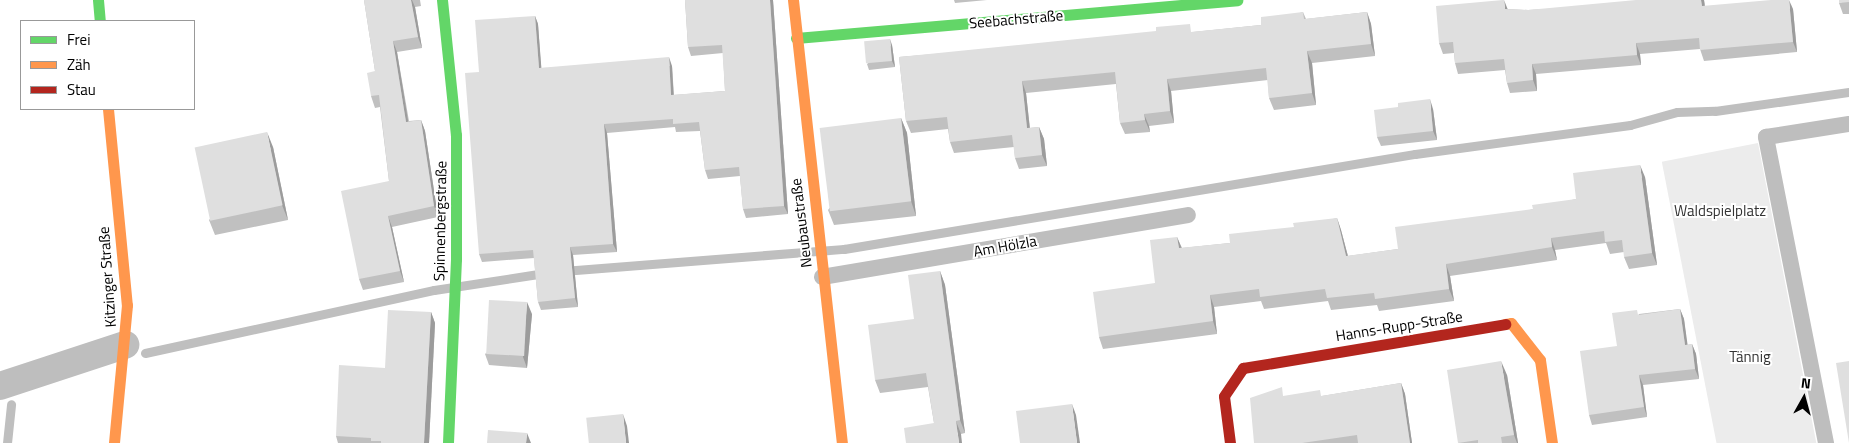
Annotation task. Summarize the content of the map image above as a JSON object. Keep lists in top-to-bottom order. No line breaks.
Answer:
{"streets":{"street":["Seebachstraße","Spinnenbergstraße","Neubaustraße","Kitzinger Straße","Hanns-Rupp-Straße"],"lane":["Am Hölzla"]},"crossings":[["Seebachstraße","Neubaustraße"],["Neubaustraße","Am Hölzla"]],"parks":["Waldspielplatz","Tännig"],"legend":["Frei","Zäh","Stau"],"north":"top"}
